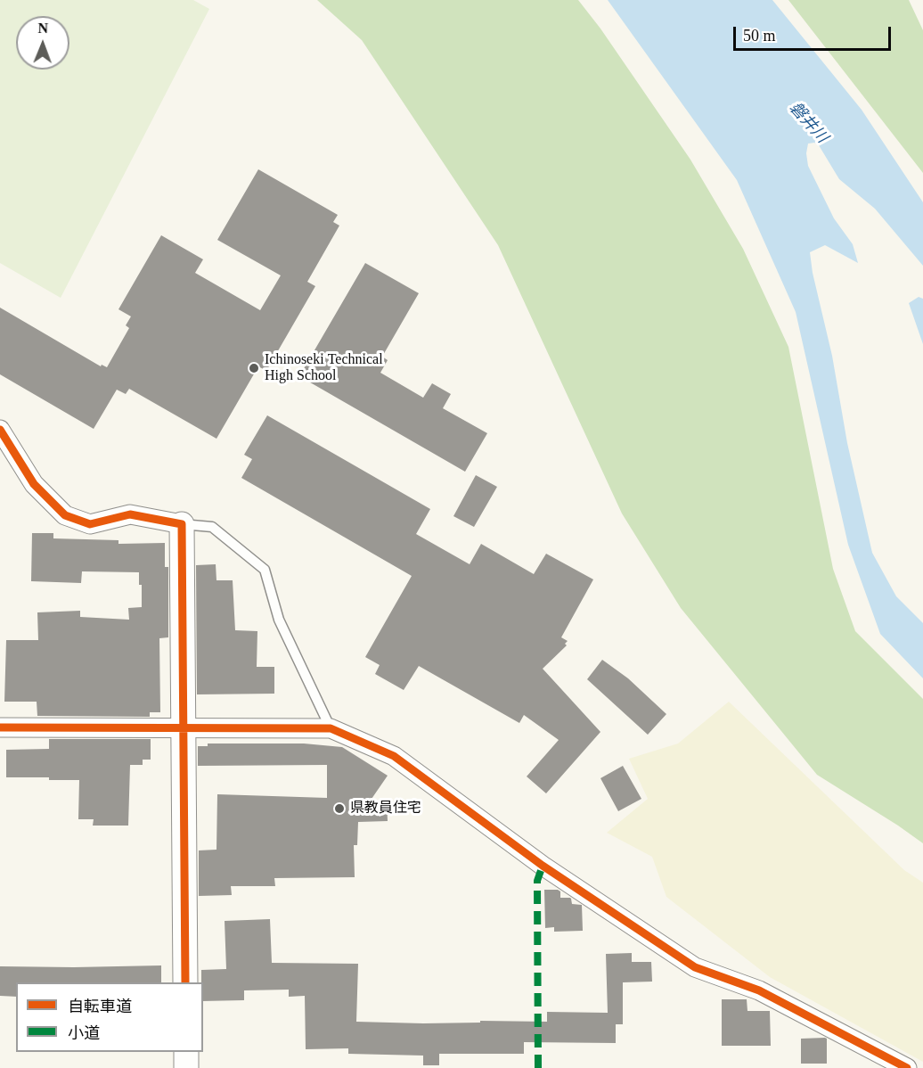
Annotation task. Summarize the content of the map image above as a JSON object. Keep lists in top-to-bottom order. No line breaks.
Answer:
{"water":["磐井川"],"places":["Ichinoseki Technical High School","県教員住宅"],"legend":["自転車道","小道"],"scale_bar":"50 m","north":"top"}
